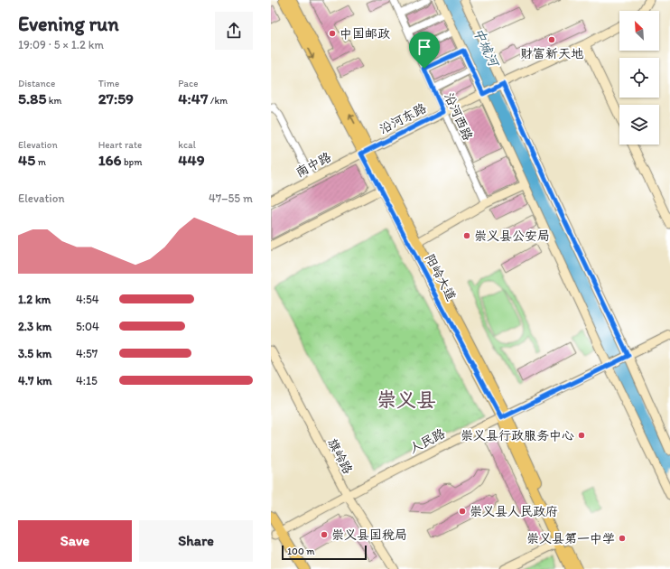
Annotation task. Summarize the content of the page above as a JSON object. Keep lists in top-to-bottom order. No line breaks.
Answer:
{"streets":{"main road":["阳岭大道"],"street":["沿河西路","沿河东路","南中路","人民路","旗岭路"]},"crossings":[["沿河西路","沿河东路"],["沿河东路","南中路"],["沿河东路","阳岭大道"],["南中路","阳岭大道"],["阳岭大道","人民路"],["人民路","旗岭路"]],"districts":["崇义县"],"water":["中城河"],"places":["中国邮政","财富新天地","崇义县公安局","崇义县行政服务中心","崇义县人民政府","崇义县国税局","崇义县第一中学"],"scale_bar":"100 m","north":"top left","page":{"heading":["Evening run","19:09 · 5 × 1.2 km"],"stats":[["Distance","5.85 km"],["Time","27:59"],["Pace","4:47 /km"],["Elevation","45 m"],["Heart rate","166 bpm"],["kcal","449"]],"chart":["Elevation","47–55 m"],"list":[{"name":"1.2 km","note":"4:54"},{"name":"2.3 km","note":"5:04"},{"name":"3.5 km","note":"4:57"},{"name":"4.7 km","note":"4:15"}],"buttons":["Save","Share"],"scale":"100 m"}}
